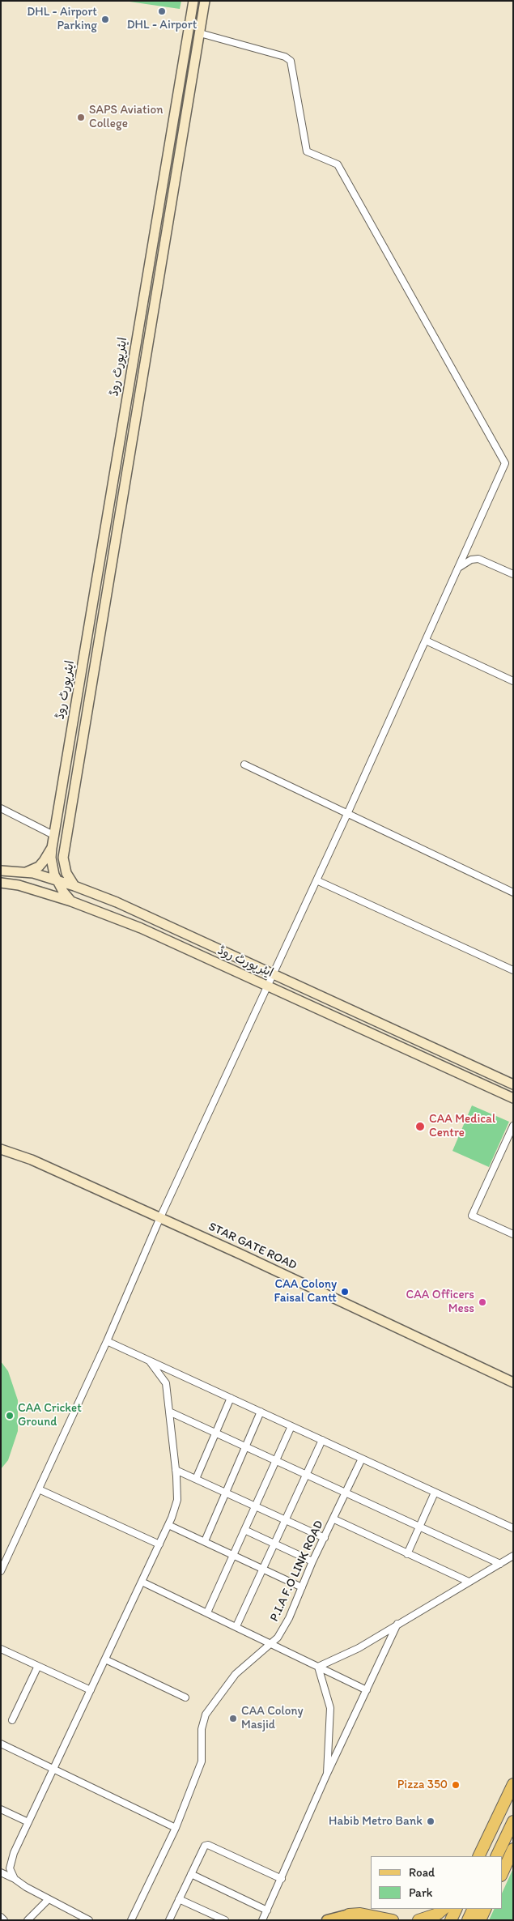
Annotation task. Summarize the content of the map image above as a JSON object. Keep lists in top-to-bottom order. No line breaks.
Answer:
{"streets":{"main road":["ایئرپورٹ روڈ","STAR GATE ROAD"],"street":["P.I.A F.O LINK ROAD"]},"places":["DHL - Airport","DHL - Airport Parking","SAPS Aviation College","CAA Medical Centre","CAA Colony Faisal Cantt","CAA Officers Mess","CAA Cricket Ground","CAA Colony Masjid","Pizza 350","Habib Metro Bank"],"legend":["Road","Park"]}
